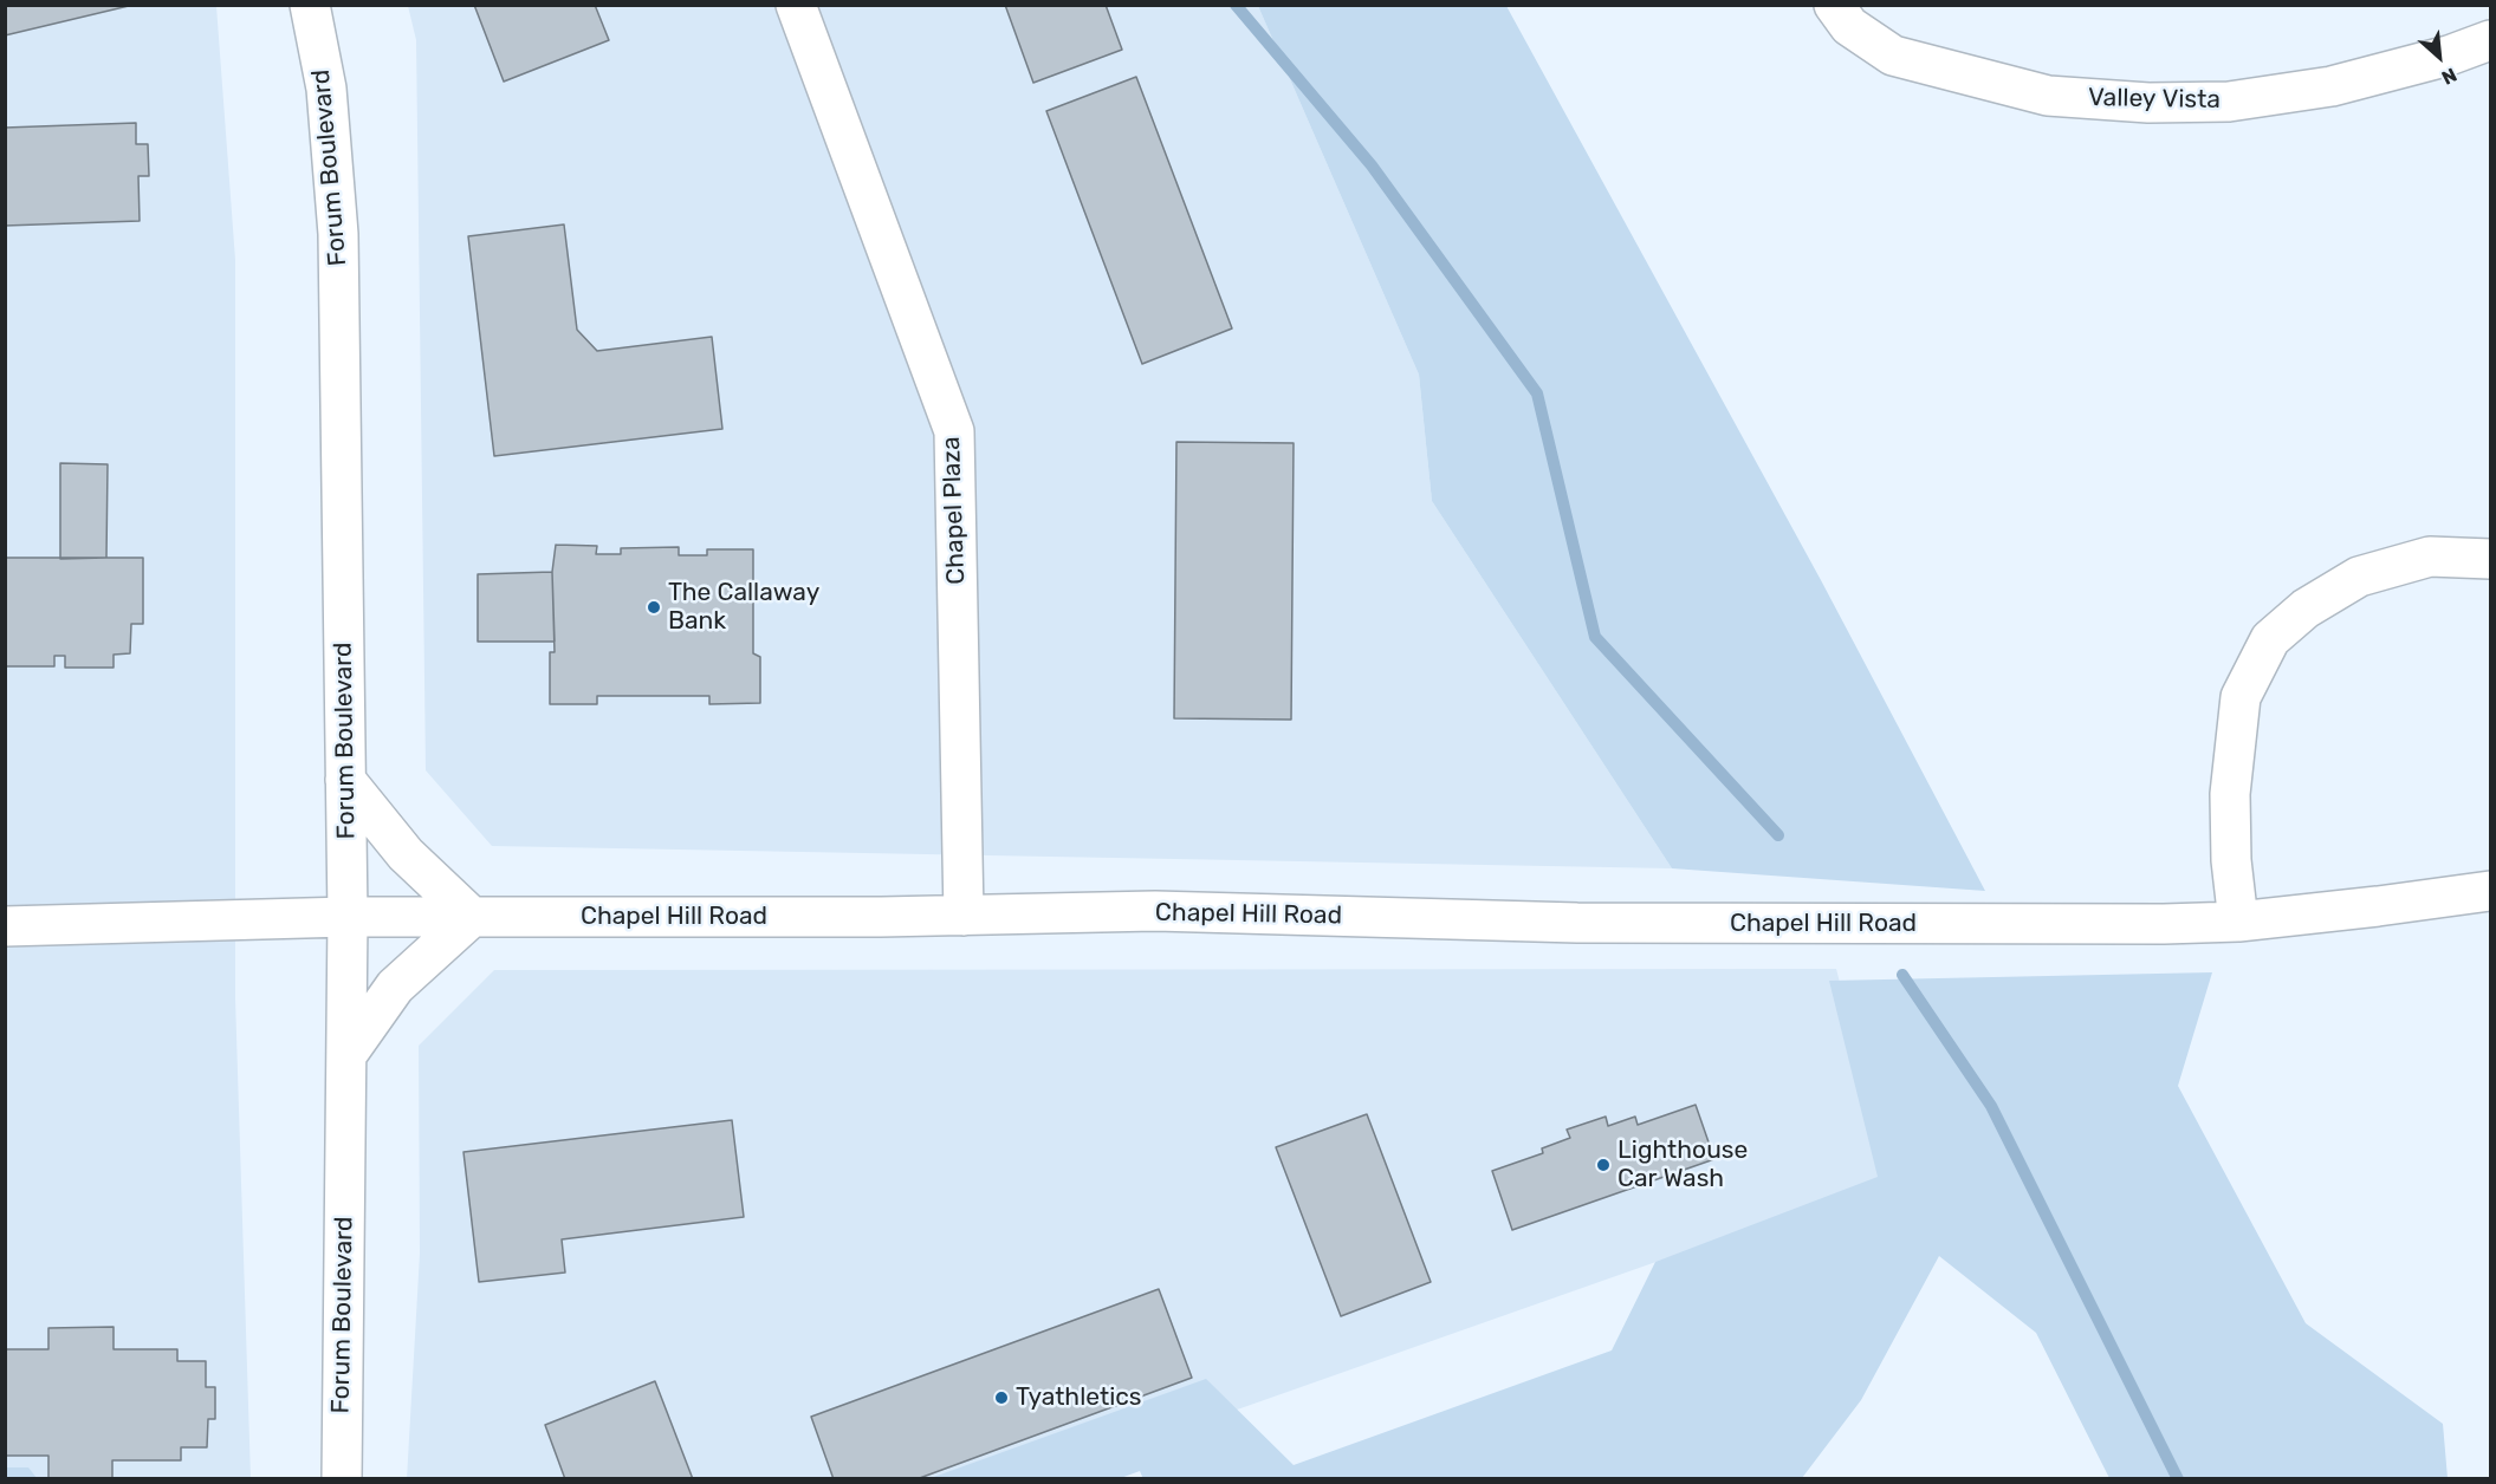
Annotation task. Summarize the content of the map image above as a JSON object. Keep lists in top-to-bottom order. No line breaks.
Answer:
{"streets":{"street":["Valley Vista","Forum Boulevard","Chapel Plaza","Chapel Hill Road"]},"crossings":[["Forum Boulevard","Chapel Hill Road"],["Chapel Plaza","Chapel Hill Road"]],"places":["The Callaway Bank","Lighthouse Car Wash","Tyathletics"],"north":"bottom right"}
